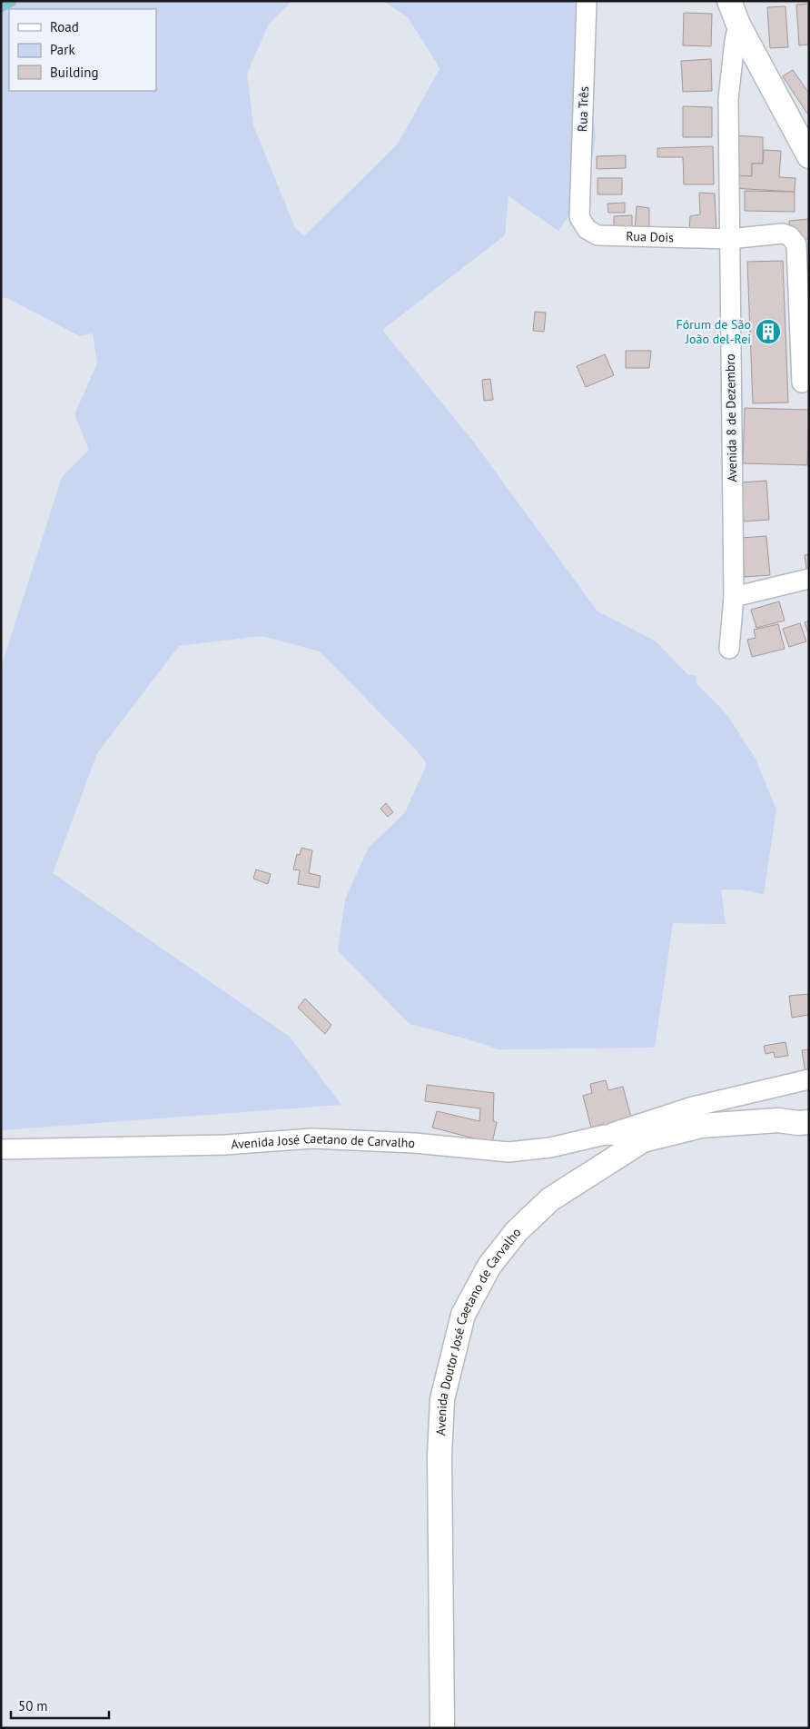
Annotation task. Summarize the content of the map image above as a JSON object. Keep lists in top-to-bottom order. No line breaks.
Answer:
{"streets":{"main road":["Avenida 8 de Dezembro","Avenida Doutor José Caetano de Carvalho"],"street":["Rua Três","Rua Dois","Avenida José Caetano de Carvalho"]},"crossings":[["Rua Três","Rua Dois"],["Rua Dois","Avenida 8 de Dezembro"],["Avenida José Caetano de Carvalho","Avenida Doutor José Caetano de Carvalho"]],"places":{"building":["Fórum de São João del-Rei"]},"legend":["Road","Park","Building"],"scale_bar":"50 m"}
